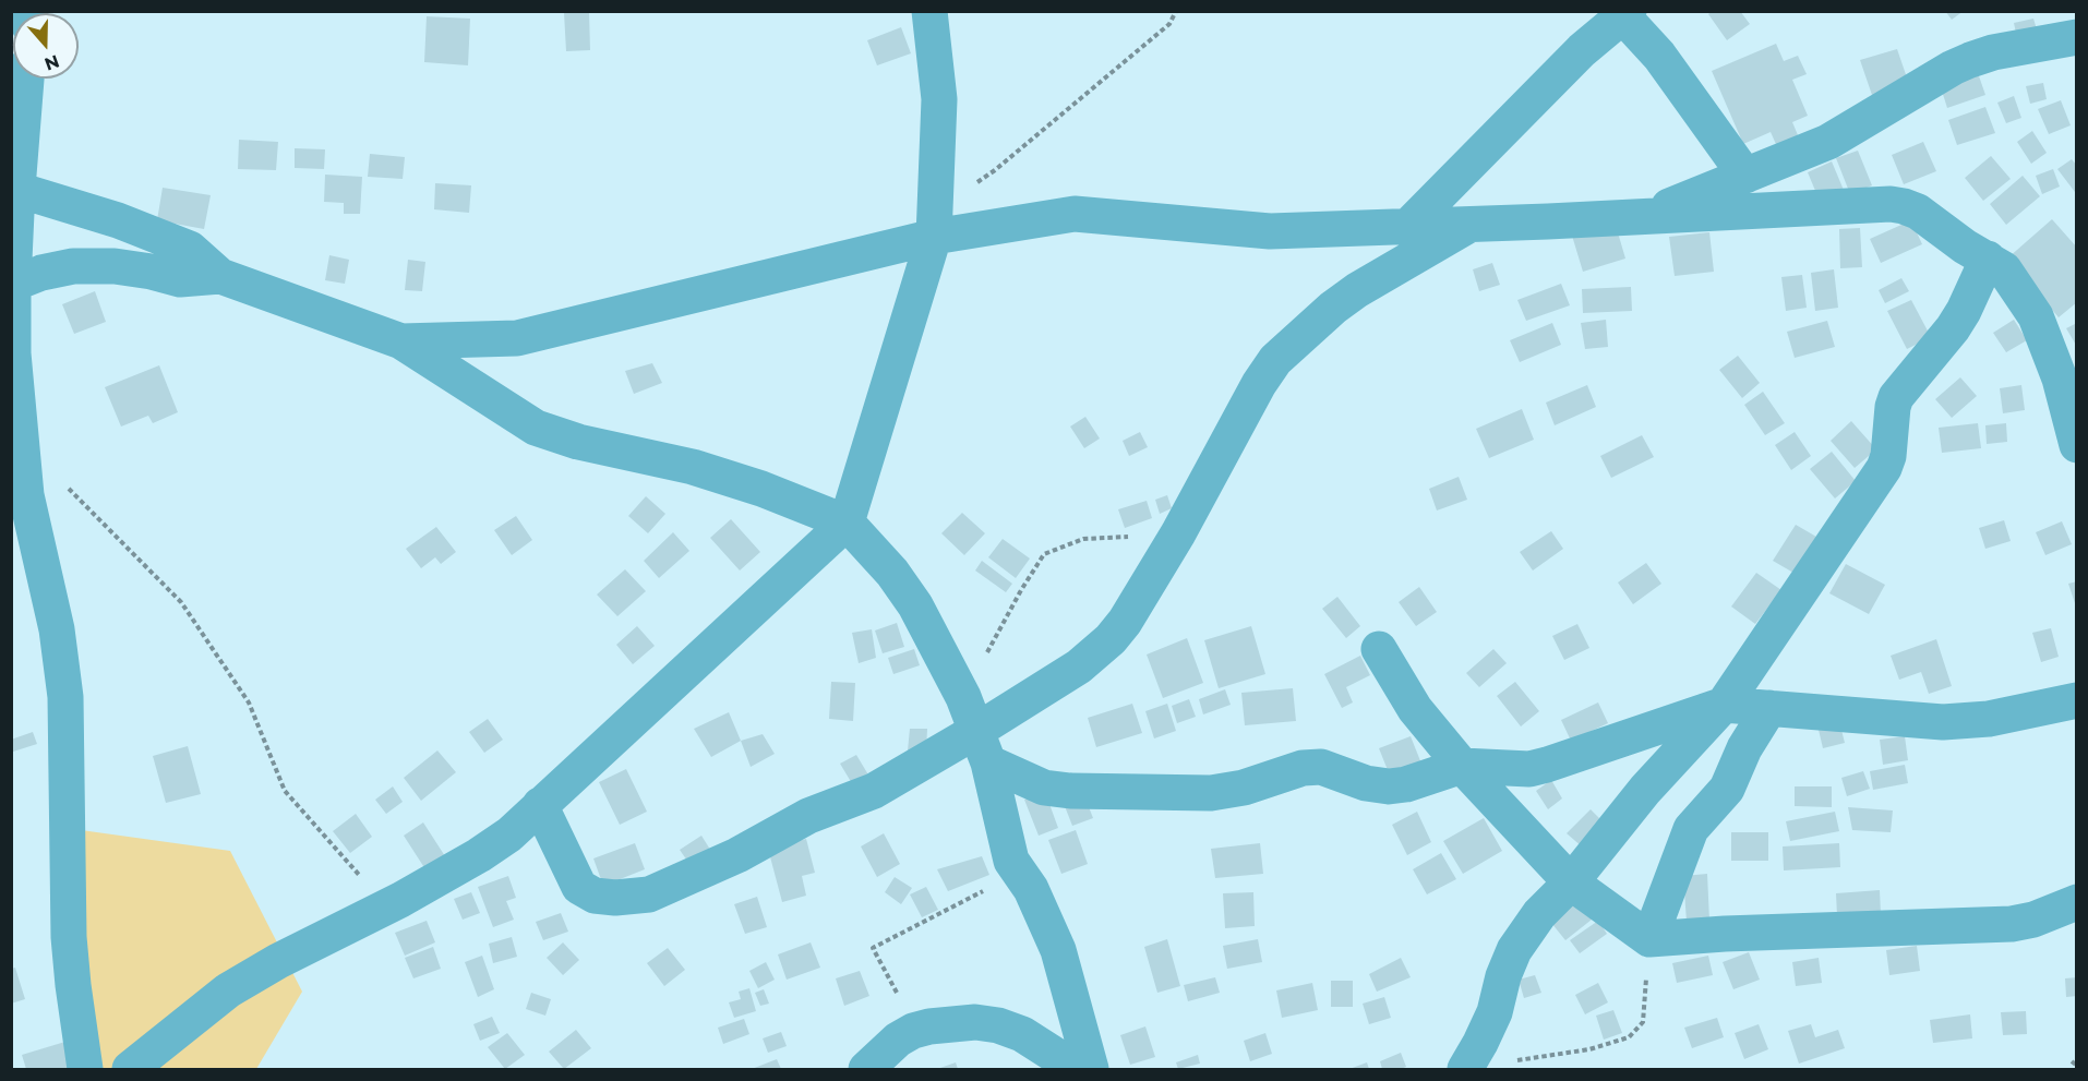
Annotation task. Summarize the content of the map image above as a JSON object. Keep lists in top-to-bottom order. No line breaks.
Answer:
{"north":"bottom"}
